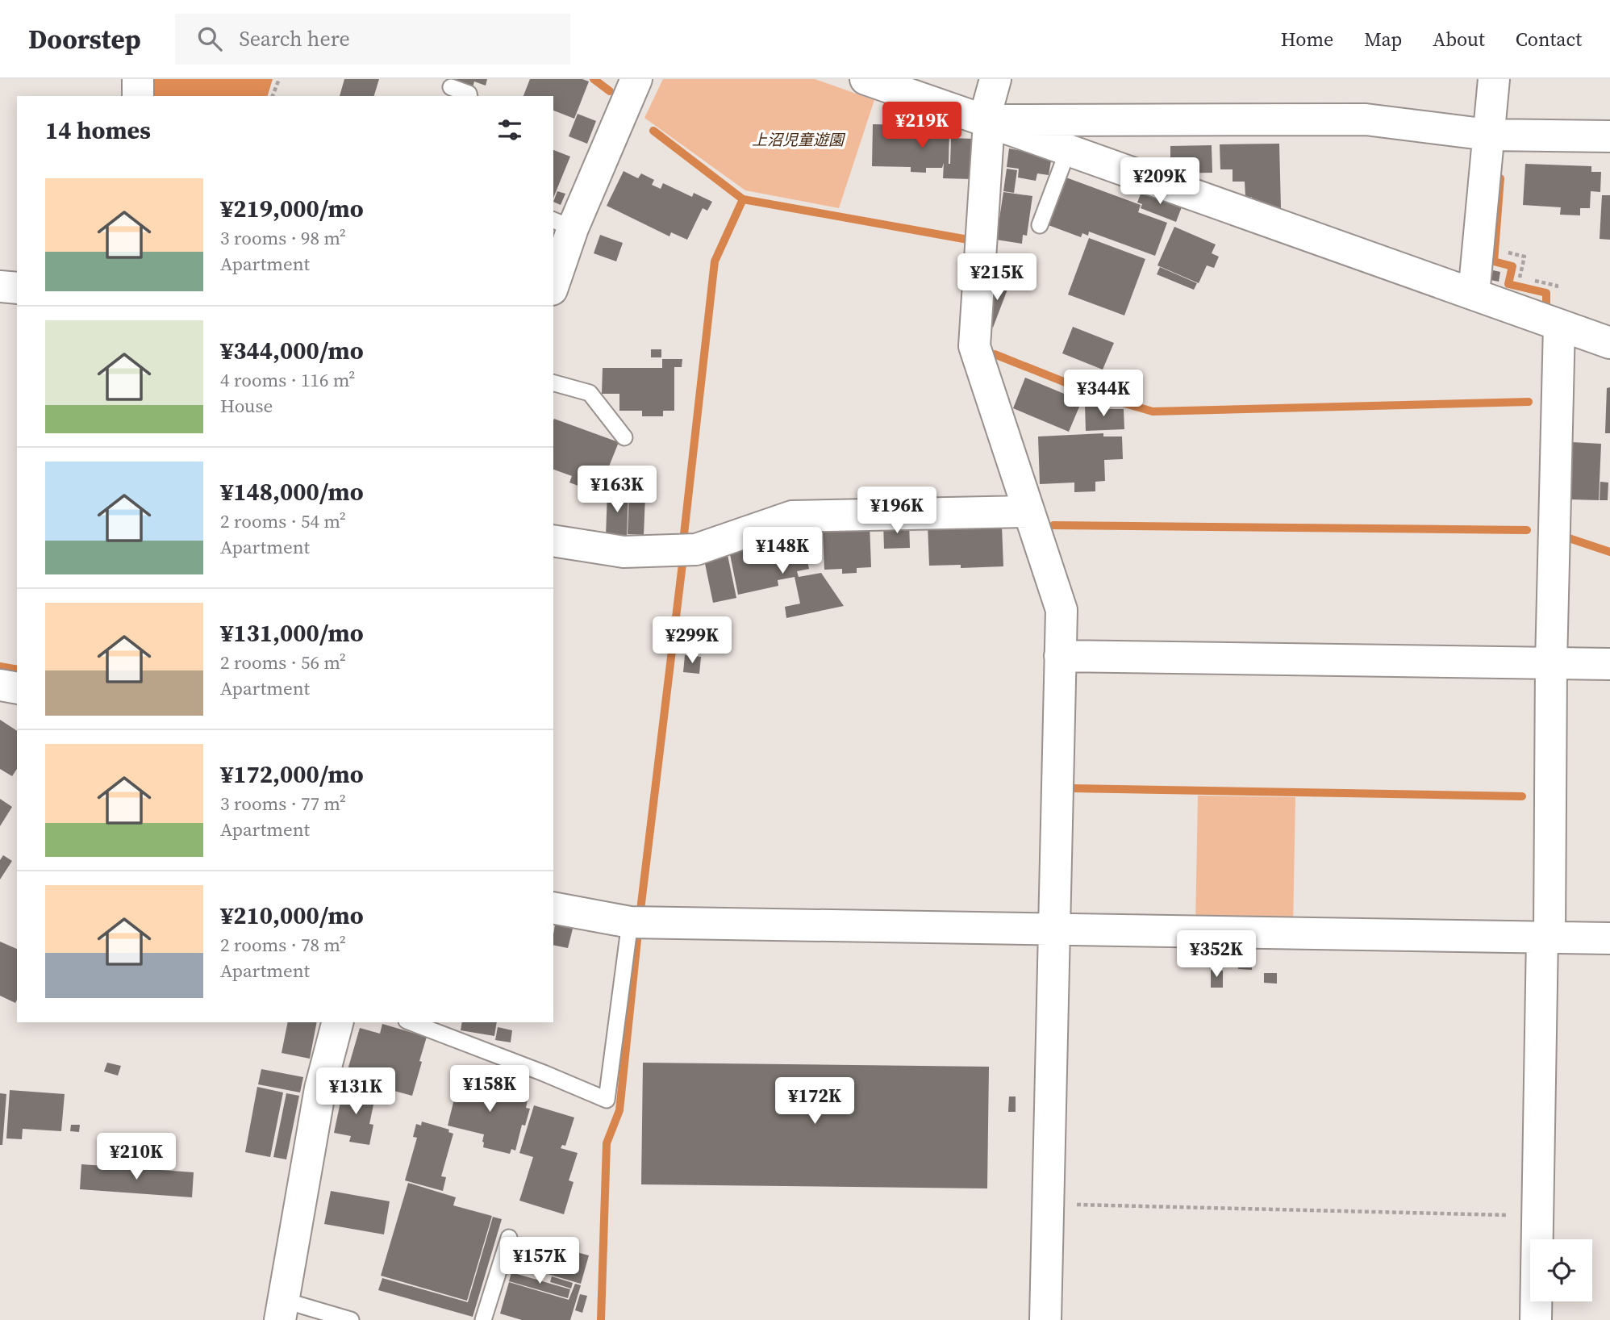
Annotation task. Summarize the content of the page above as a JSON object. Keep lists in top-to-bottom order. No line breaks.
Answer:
{"parks":["上沼児童遊園"],"page":{"header":"Doorstep","search":"Search here","nav":["Home","Map","About","Contact"],"heading":"14 homes","price":["¥219K","¥209K","¥215K","¥344K","¥163K","¥196K","¥148K","¥299K","¥352K","¥158K","¥131K","¥172K","¥210K","¥157K"],"list":[{"name":"¥219,000/mo","note":"3 rooms · 98 m² · Apartment"},{"name":"¥344,000/mo","note":"4 rooms · 116 m² · House"},{"name":"¥148,000/mo","note":"2 rooms · 54 m² · Apartment"},{"name":"¥131,000/mo","note":"2 rooms · 56 m² · Apartment"},{"name":"¥172,000/mo","note":"3 rooms · 77 m² · Apartment"},{"name":"¥210,000/mo","note":"2 rooms · 78 m² · Apartment"}]}}
